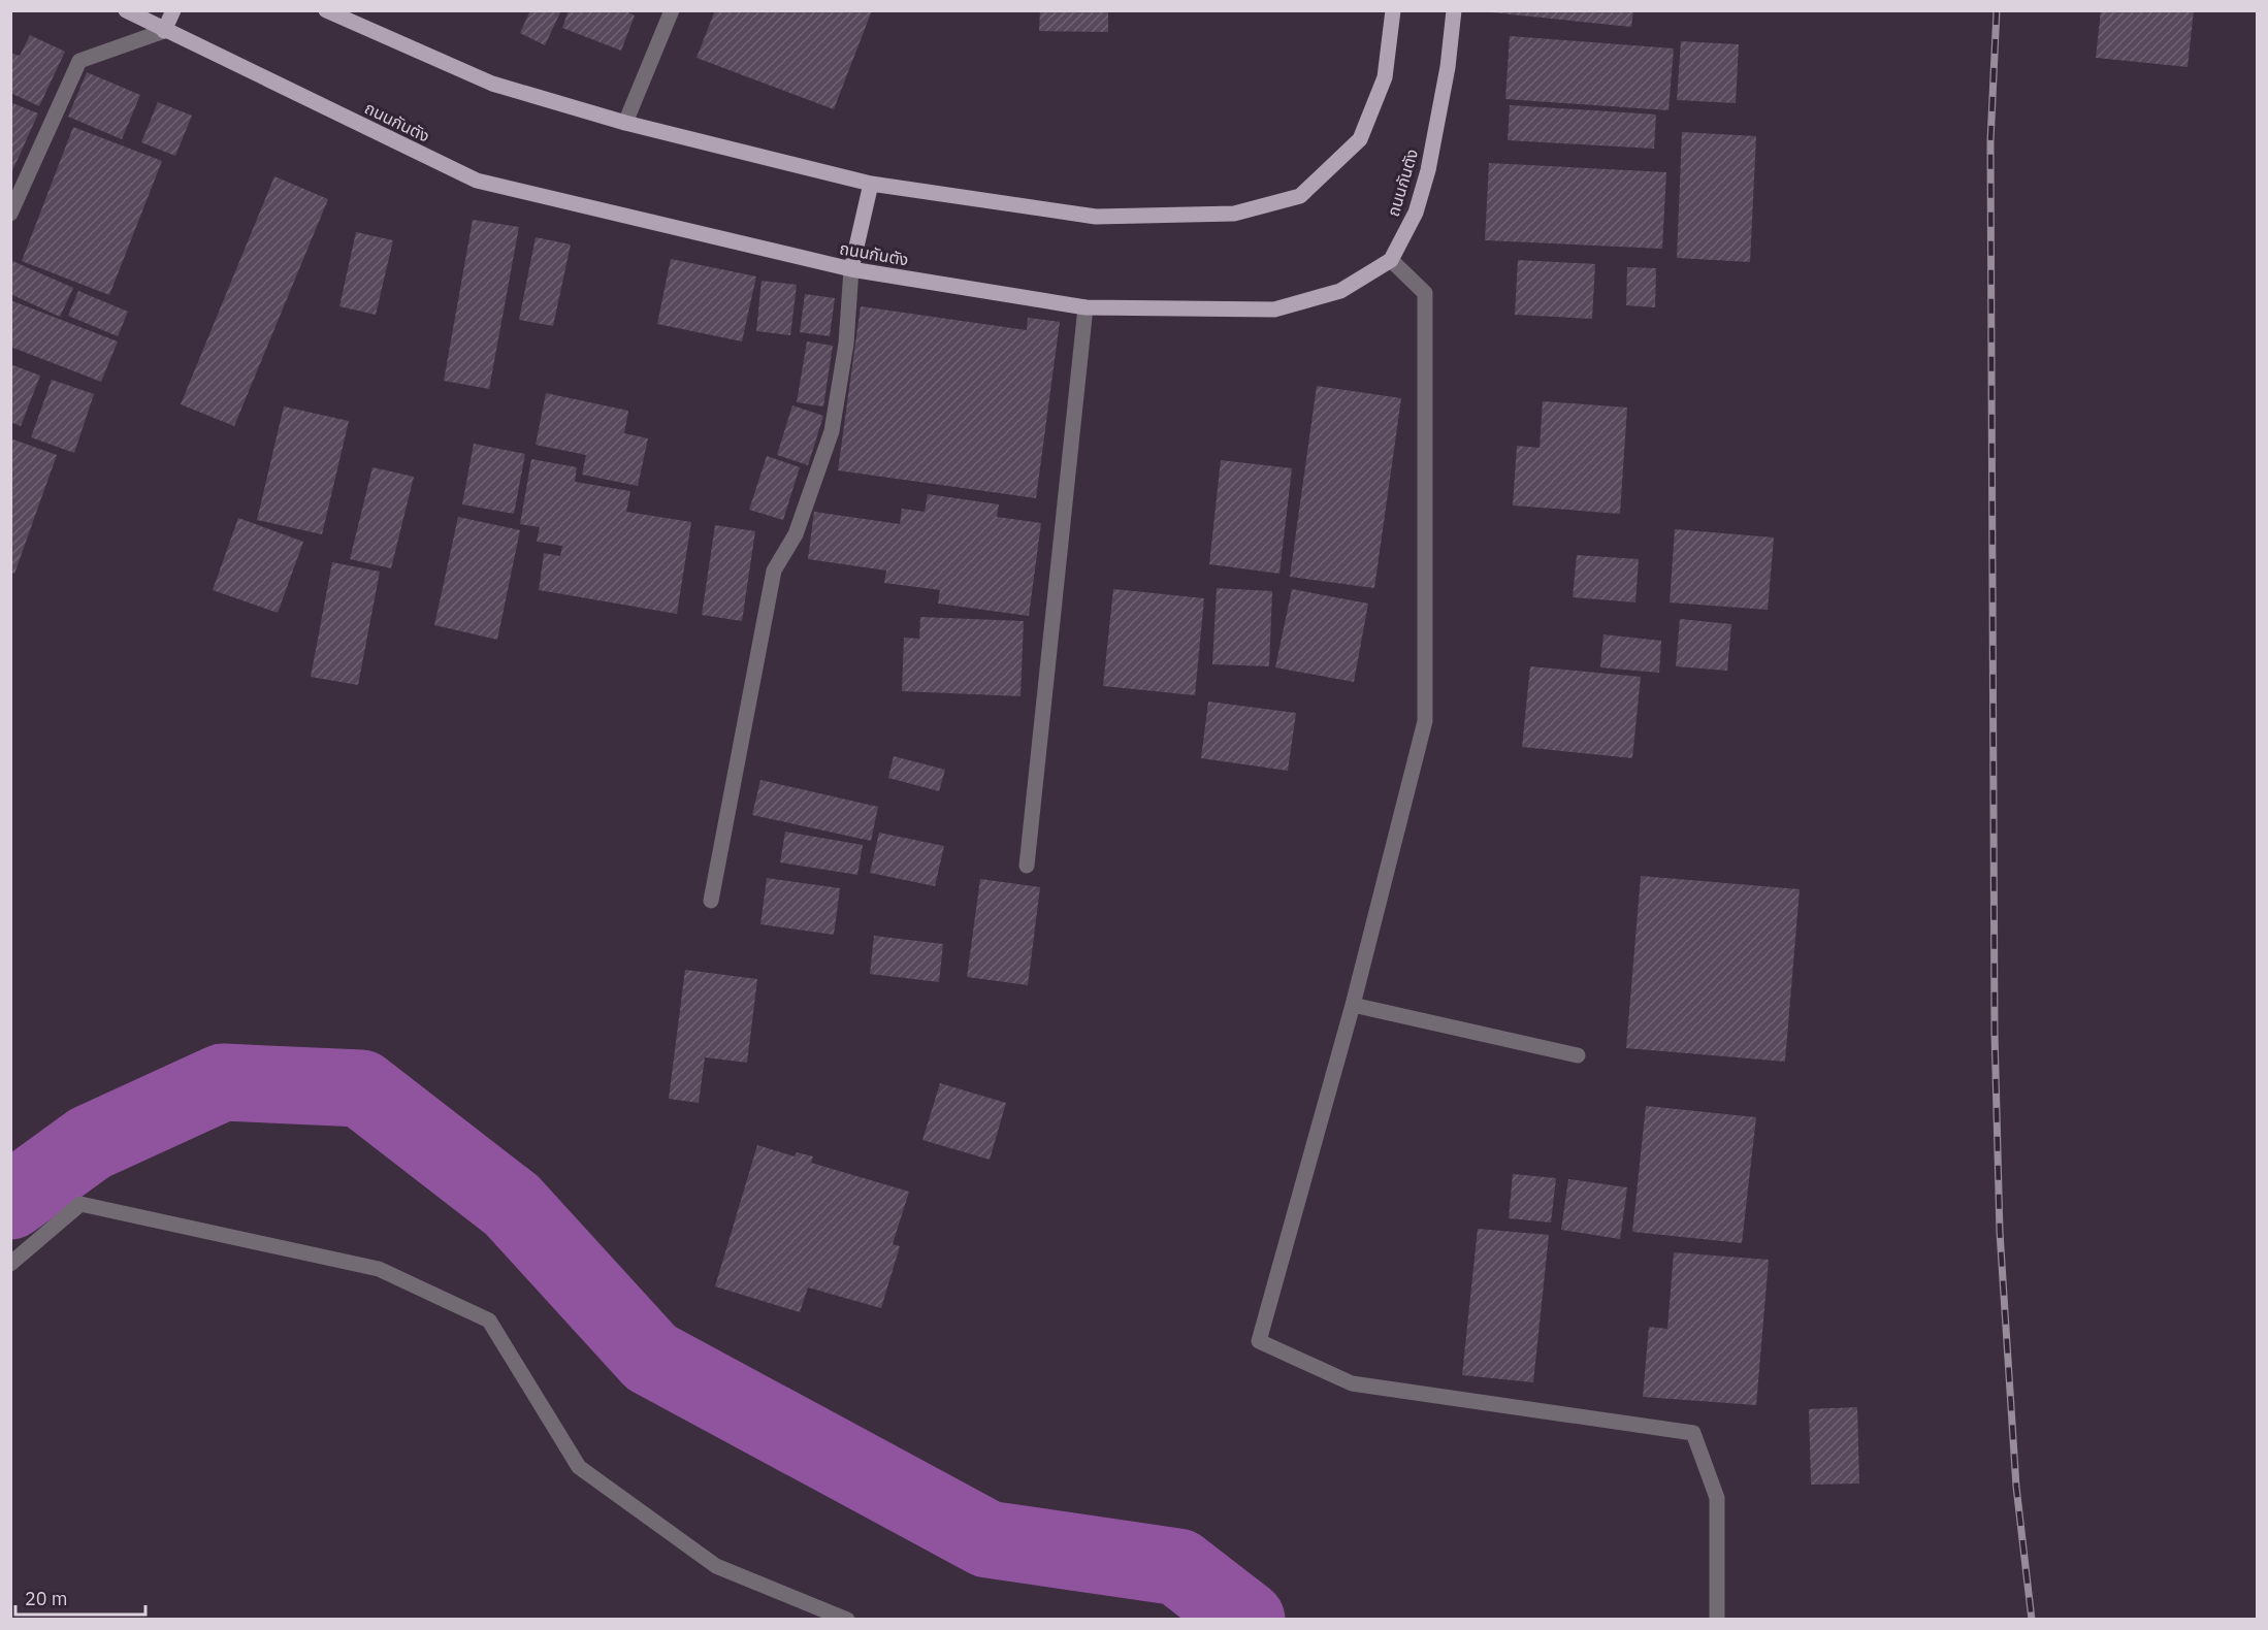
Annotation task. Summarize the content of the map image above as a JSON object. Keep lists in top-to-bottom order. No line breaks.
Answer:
{"streets":{"main road":["ถนนกันตัง"]},"scale_bar":"20 m"}
